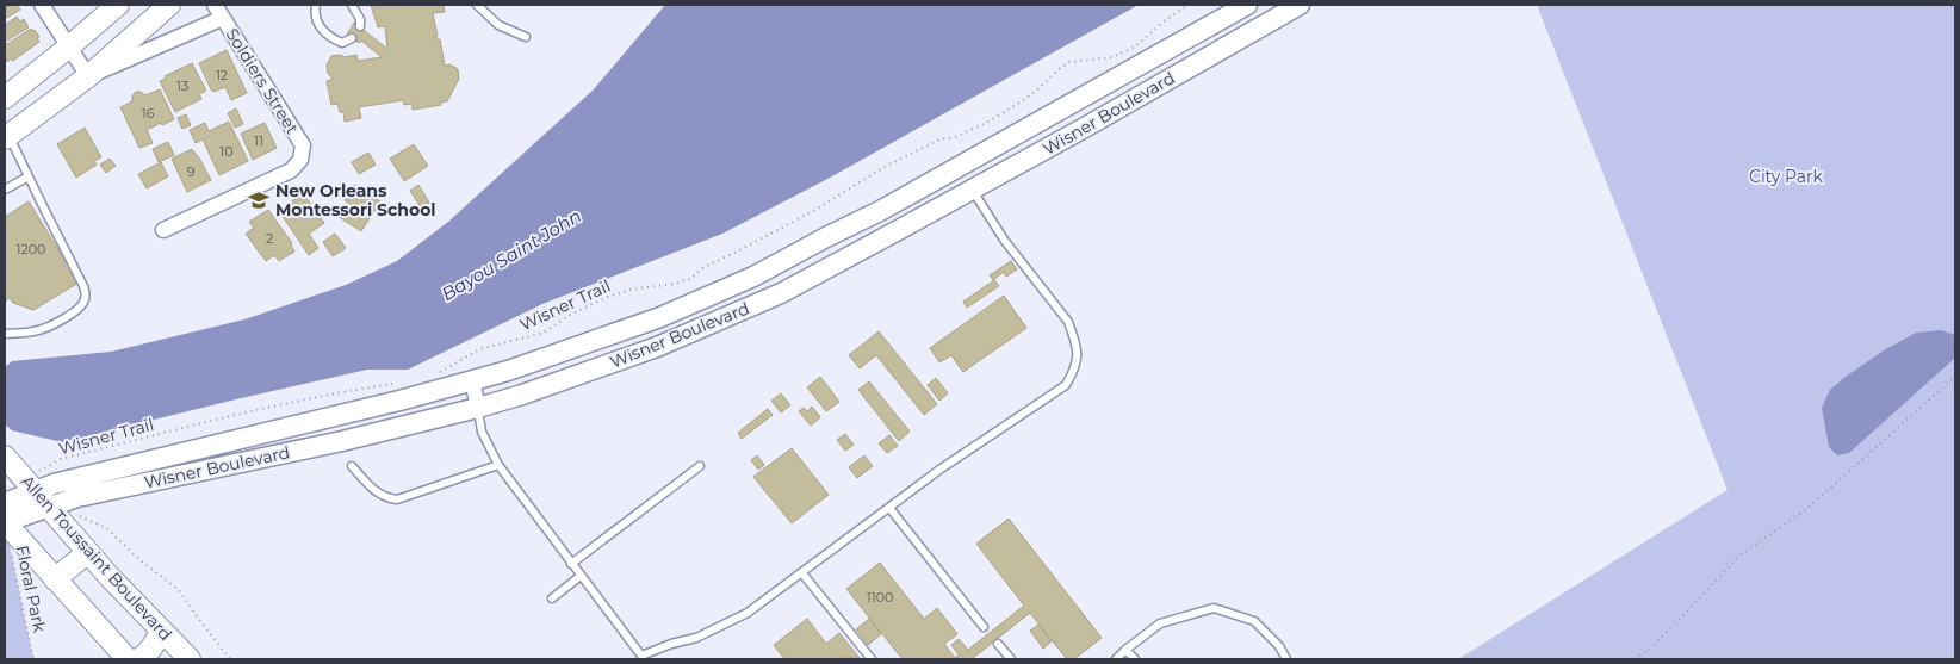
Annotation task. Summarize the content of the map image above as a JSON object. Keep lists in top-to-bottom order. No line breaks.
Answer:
{"streets":{"main road":["Allen Toussaint Boulevard"],"street":["Soldiers Street","Wisner Boulevard"],"path":["Wisner Trail","Floral Park"]},"crossings":[["Wisner Boulevard","Wisner Trail"],["Wisner Boulevard","Allen Toussaint Boulevard"],["Wisner Trail","Allen Toussaint Boulevard"]],"water":["Bayou Saint John"],"parks":["City Park"],"places":{"school or university":["New Orleans Montessori School"]},"house_numbers":["12","13","16","11","10","9","2","1200","1100"]}
